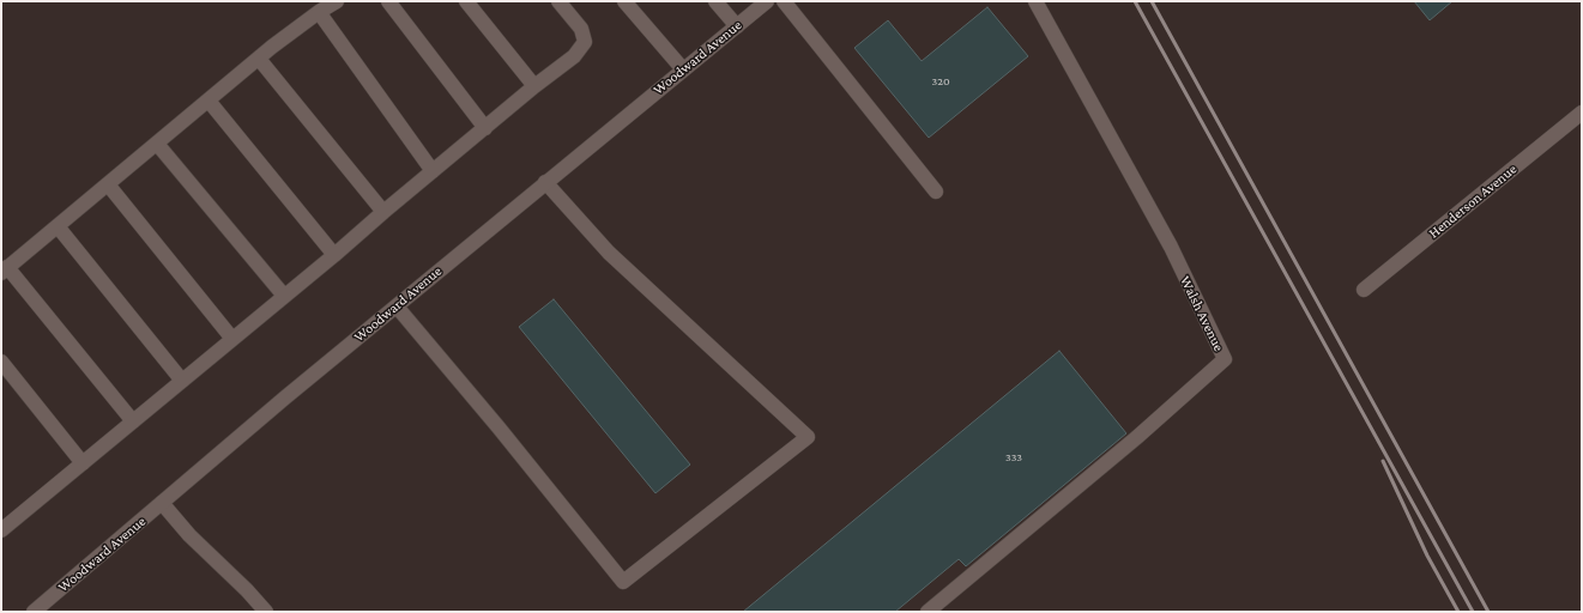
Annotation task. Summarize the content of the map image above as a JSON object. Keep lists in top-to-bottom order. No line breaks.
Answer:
{"streets":{"street":["Woodward Avenue","Henderson Avenue","Walsh Avenue"]},"house_numbers":["320","333"]}
